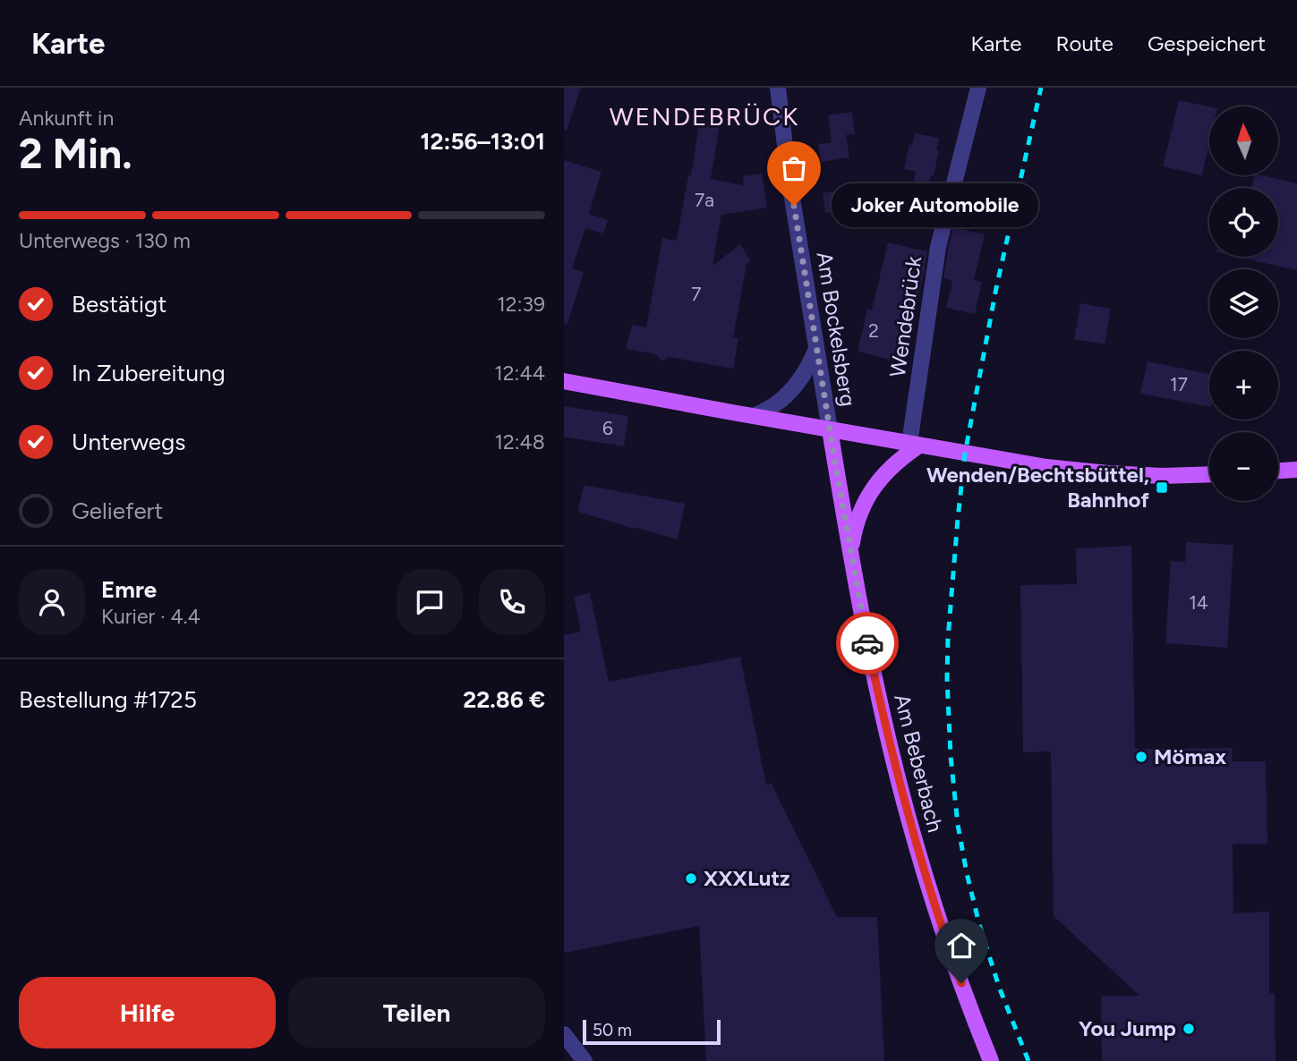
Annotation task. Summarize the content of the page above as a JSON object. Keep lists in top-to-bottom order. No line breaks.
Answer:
{"streets":{"main road":["Am Beberbach"],"street":["Wendebrück","Am Bockelsberg"]},"crossings":[["Am Bockelsberg","Am Beberbach"]],"districts":["WENDEBRÜCK"],"places":{"other":["Joker Automobile","Mömax","XXXLutz","You Jump"],"transit":["Wenden/Bechtsbüttel, Bahnhof"]},"house_numbers":["7a","7","2","17","6","14"],"scale_bar":"50 m","north":"top","page":{"header":"Karte","nav":["Karte","Route","Gespeichert"],"heading":["2 Min.","Ankunft in","12:56–13:01"],"panel":["Emre","Kurier · 4.4","Bestellung #1725","22.86 €"],"map_buttons":["+","−"],"bubble":"Joker Automobile","bar":"Unterwegs · 130 m","list":[["Bestätigt","12:39"],["In Zubereitung","12:44"],["Unterwegs","12:48"],"Geliefert"],"buttons":["Hilfe","Teilen"],"scale":"50 m"}}
